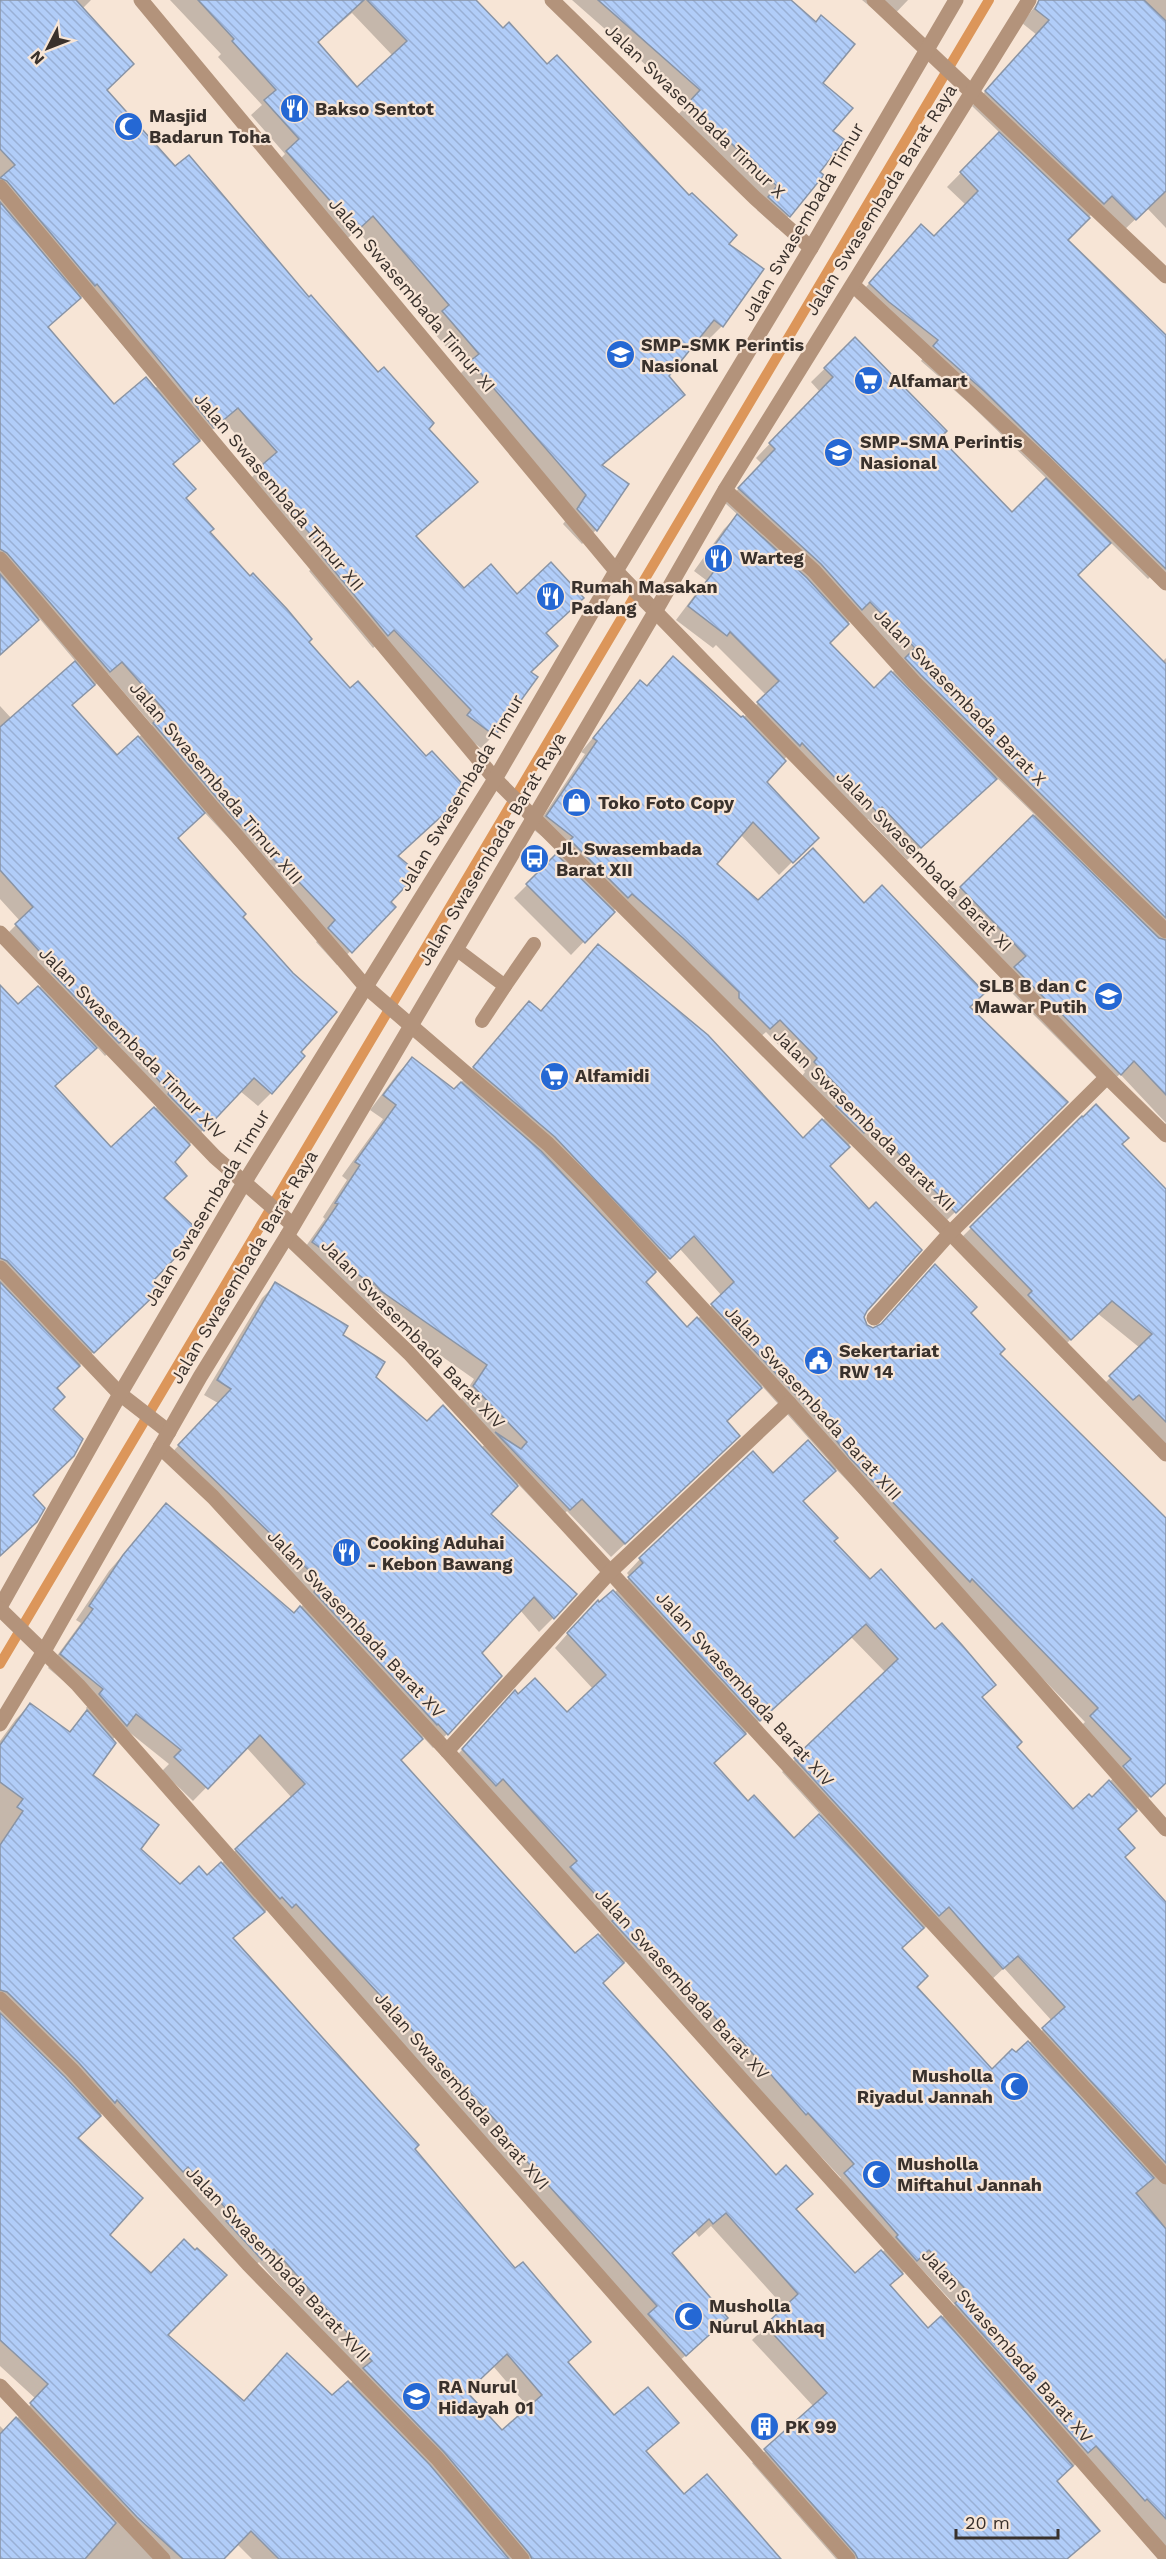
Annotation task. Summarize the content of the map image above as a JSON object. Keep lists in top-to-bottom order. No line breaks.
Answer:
{"streets":{"street":["Jalan Swasembada Timur X","Jalan Swasembada Barat Raya","Jalan Swasembada Timur","Jalan Swasembada Timur XI","Jalan Swasembada Timur XII","Jalan Swasembada Barat X","Jalan Swasembada Timur XIII","Jalan Swasembada Barat XI","Jalan Swasembada Timur XIV","Jalan Swasembada Barat XII","Jalan Swasembada Barat XIV","Jalan Swasembada Barat XIII","Jalan Swasembada Barat XV","Jalan Swasembada Barat XVI","Jalan Swasembada Barat XVII"]},"crossings":[["Jalan Swasembada Timur X","Jalan Swasembada Timur"],["Jalan Swasembada Barat Raya","Jalan Swasembada Timur XI"],["Jalan Swasembada Barat Raya","Jalan Swasembada Timur XII"],["Jalan Swasembada Barat Raya","Jalan Swasembada Barat X"],["Jalan Swasembada Barat Raya","Jalan Swasembada Timur XIII"],["Jalan Swasembada Barat Raya","Jalan Swasembada Barat XI"],["Jalan Swasembada Barat Raya","Jalan Swasembada Timur XIV"],["Jalan Swasembada Barat Raya","Jalan Swasembada Barat XII"],["Jalan Swasembada Barat Raya","Jalan Swasembada Barat XIV"],["Jalan Swasembada Barat Raya","Jalan Swasembada Barat XIII"],["Jalan Swasembada Barat Raya","Jalan Swasembada Barat XV"],["Jalan Swasembada Barat Raya","Jalan Swasembada Barat XVI"],["Jalan Swasembada Timur","Jalan Swasembada Timur XI"],["Jalan Swasembada Timur","Jalan Swasembada Timur XII"],["Jalan Swasembada Timur","Jalan Swasembada Timur XIII"],["Jalan Swasembada Timur","Jalan Swasembada Timur XIV"],["Jalan Swasembada Timur","Jalan Swasembada Barat XVI"],["Jalan Swasembada Timur XI","Jalan Swasembada Barat XI"],["Jalan Swasembada Timur XII","Jalan Swasembada Barat XII"],["Jalan Swasembada Timur XIII","Jalan Swasembada Barat XIII"],["Jalan Swasembada Timur XIV","Jalan Swasembada Barat XIV"]],"places":{"restaurant":["Bakso Sentot","Warteg","Rumah Masakan Padang","Cooking Aduhai - Kebon Bawang"],"mosque":["Masjid Badarun Toha","Musholla Riyadul Jannah","Musholla Miftahul Jannah","Musholla Nurul Akhlaq"],"school or university":["SMP-SMK Perintis Nasional","SMP-SMA Perintis Nasional","SLB B dan C Mawar Putih","RA Nurul Hidayah 01"],"supermarket":["Alfamart","Alfamidi"],"shop":["Toko Foto Copy"],"bus stop":["Jl. Swasembada Barat XII"],"public building":["Sekertariat RW 14"],"building":["PK 99"]},"scale_bar":"20 m","north":"bottom left"}
